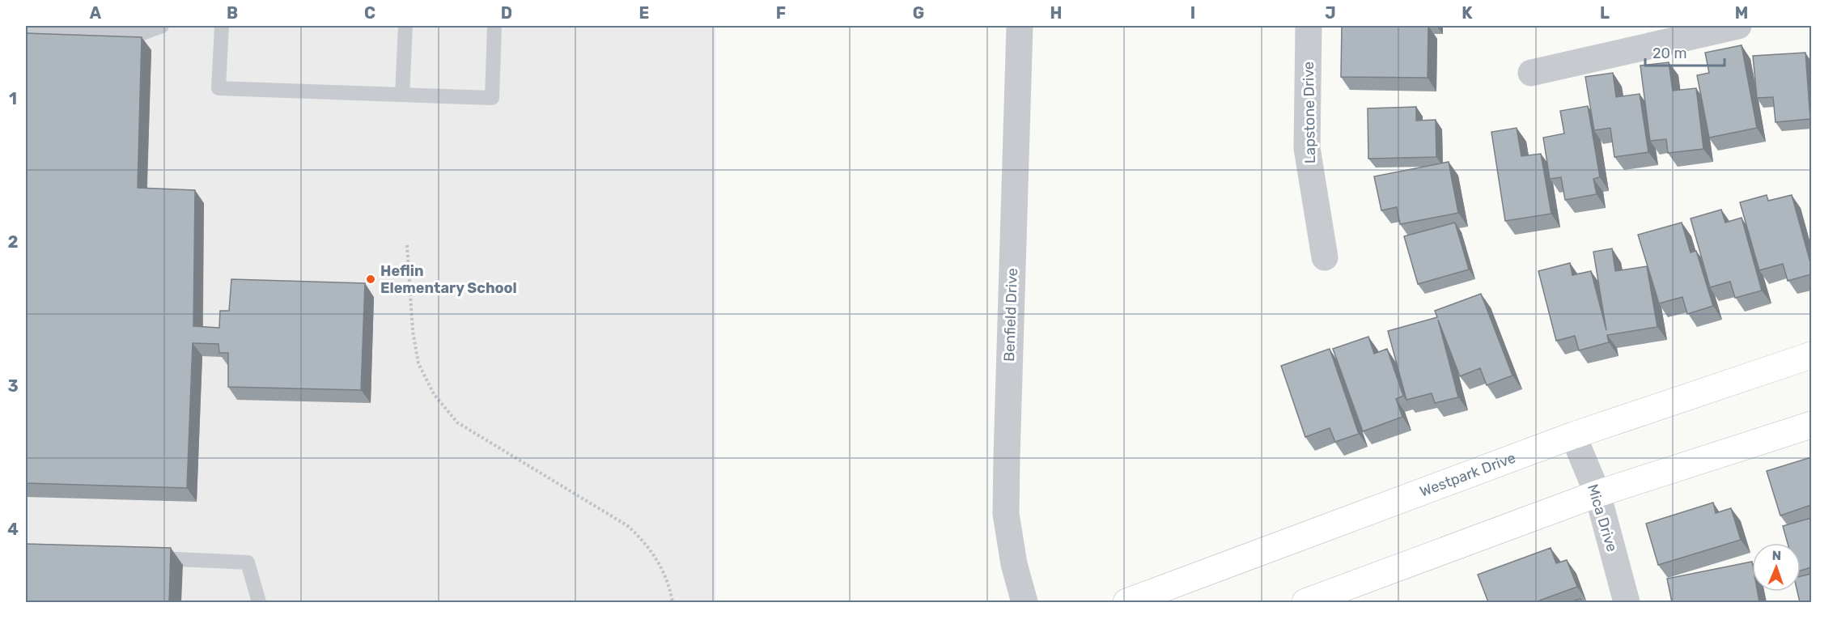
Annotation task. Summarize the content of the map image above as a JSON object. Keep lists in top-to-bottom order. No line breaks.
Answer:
{"streets":{"main road":["Westpark Drive"],"street":["Lapstone Drive","Benfield Drive","Mica Drive"]},"crossings":[["Westpark Drive","Mica Drive"]],"places":["Heflin Elementary School"],"scale_bar":"20 m","north":"top","grid":{"columns":["A","B","C","D","E","F","G","H","I","J","K","L","M"],"rows":["1","2","3","4"]}}
